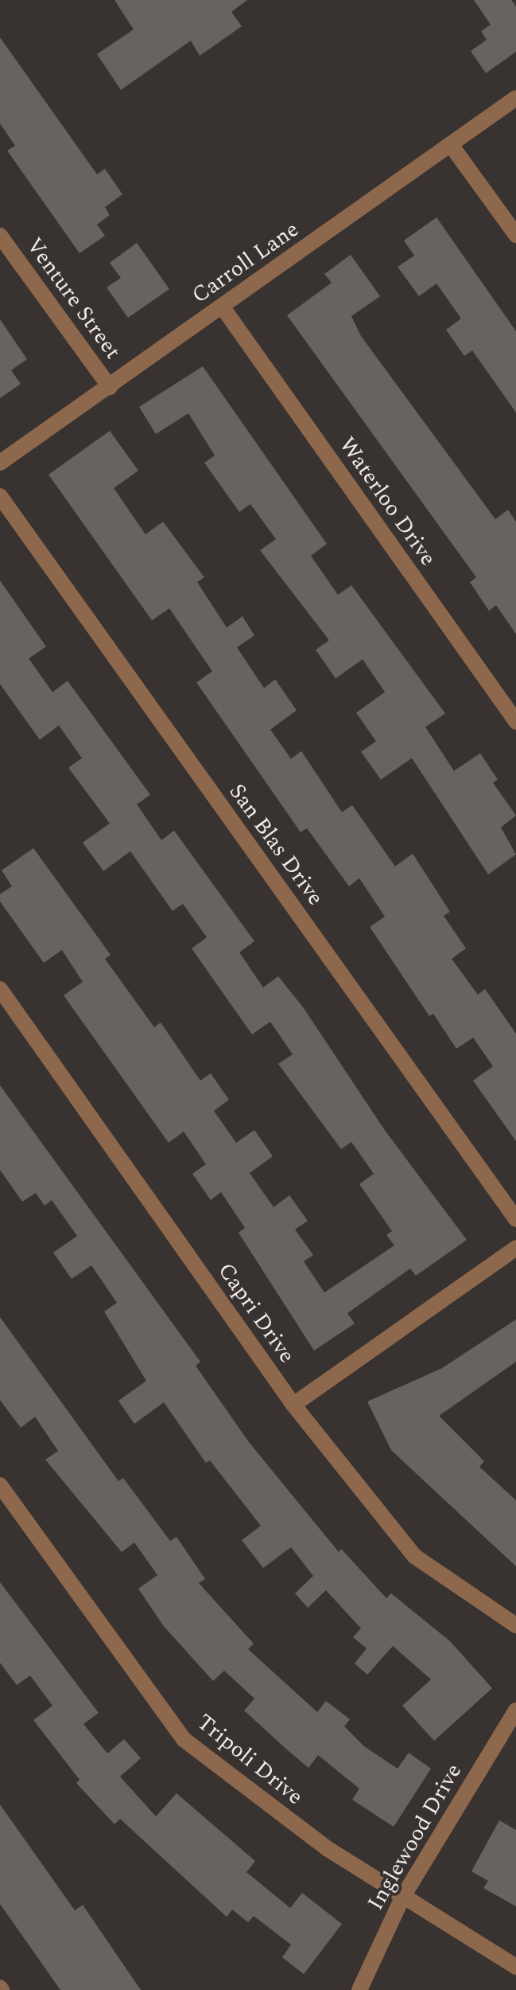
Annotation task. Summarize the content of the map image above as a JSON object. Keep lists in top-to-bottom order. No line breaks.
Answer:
{"streets":{"street":["Carroll Lane","Venture Street","Waterloo Drive","San Blas Drive","Capri Drive","Tripoli Drive","Inglewood Drive"]},"crossings":[["Carroll Lane","Venture Street"],["Carroll Lane","Waterloo Drive"],["Tripoli Drive","Inglewood Drive"]]}
